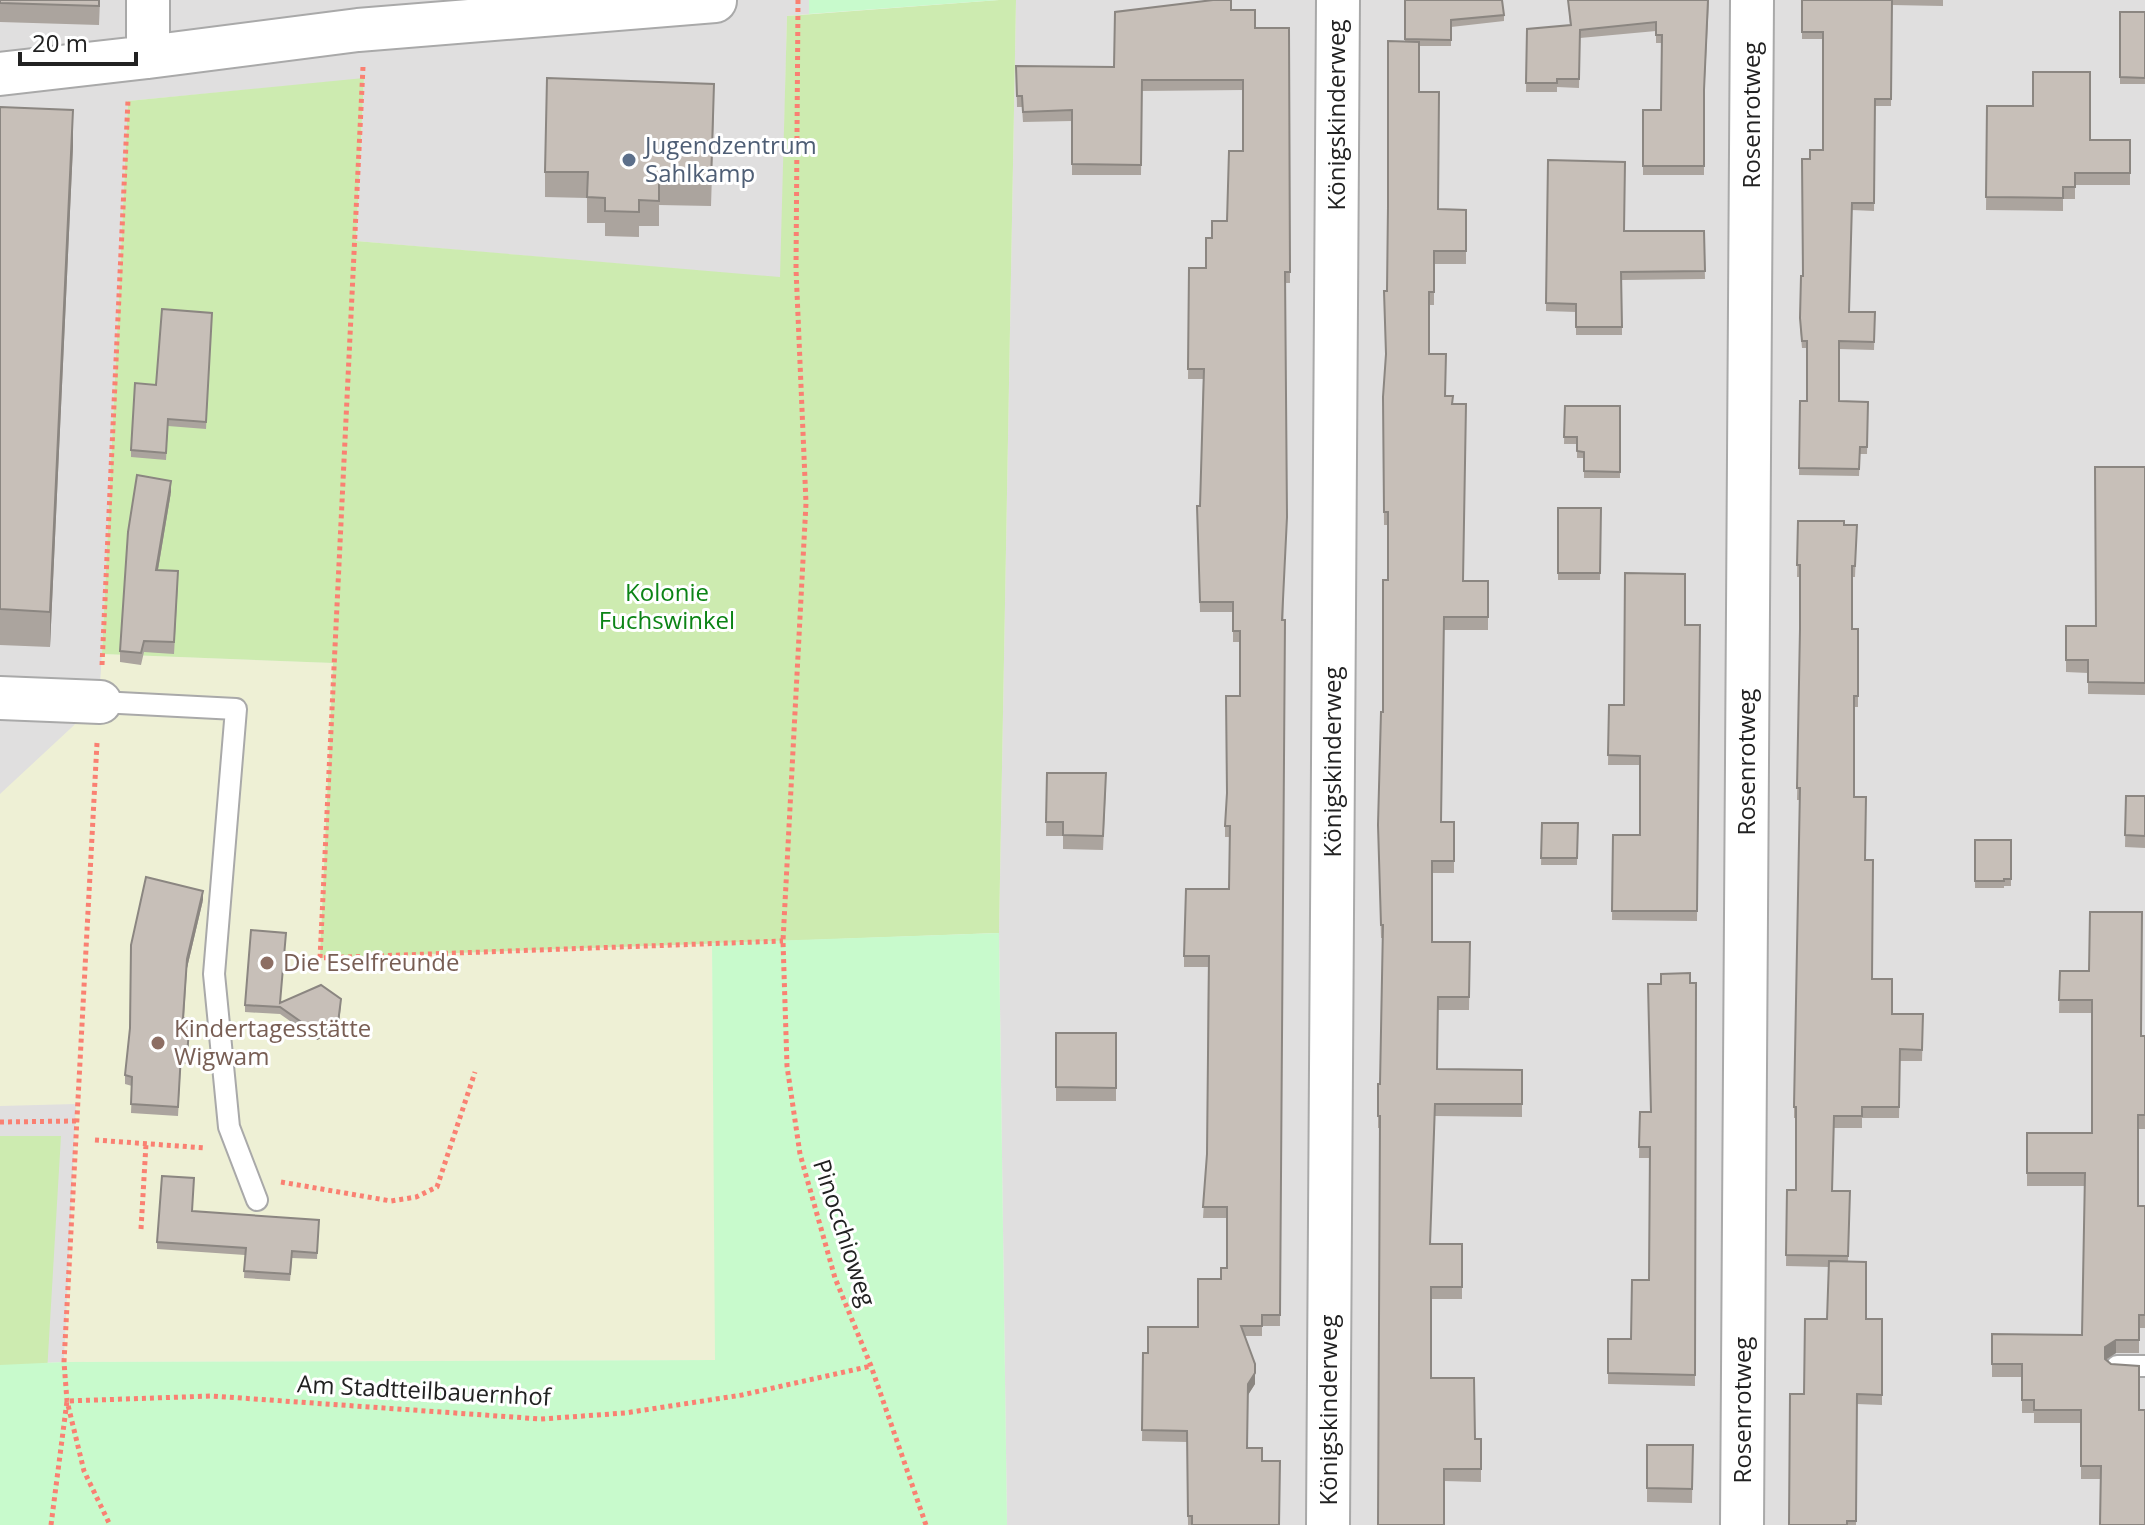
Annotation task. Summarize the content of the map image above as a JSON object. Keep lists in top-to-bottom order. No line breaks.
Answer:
{"streets":{"street":["Königskinderweg","Rosenrotweg"],"path":["Pinocchioweg","Am Stadtteilbauernhof"]},"crossings":[["Pinocchioweg","Am Stadtteilbauernhof"]],"parks":["Kolonie Fuchswinkel"],"places":["Jugendzentrum Sahlkamp","Die Eselfreunde","Kindertagesstätte Wigwam"],"scale_bar":"20 m"}
